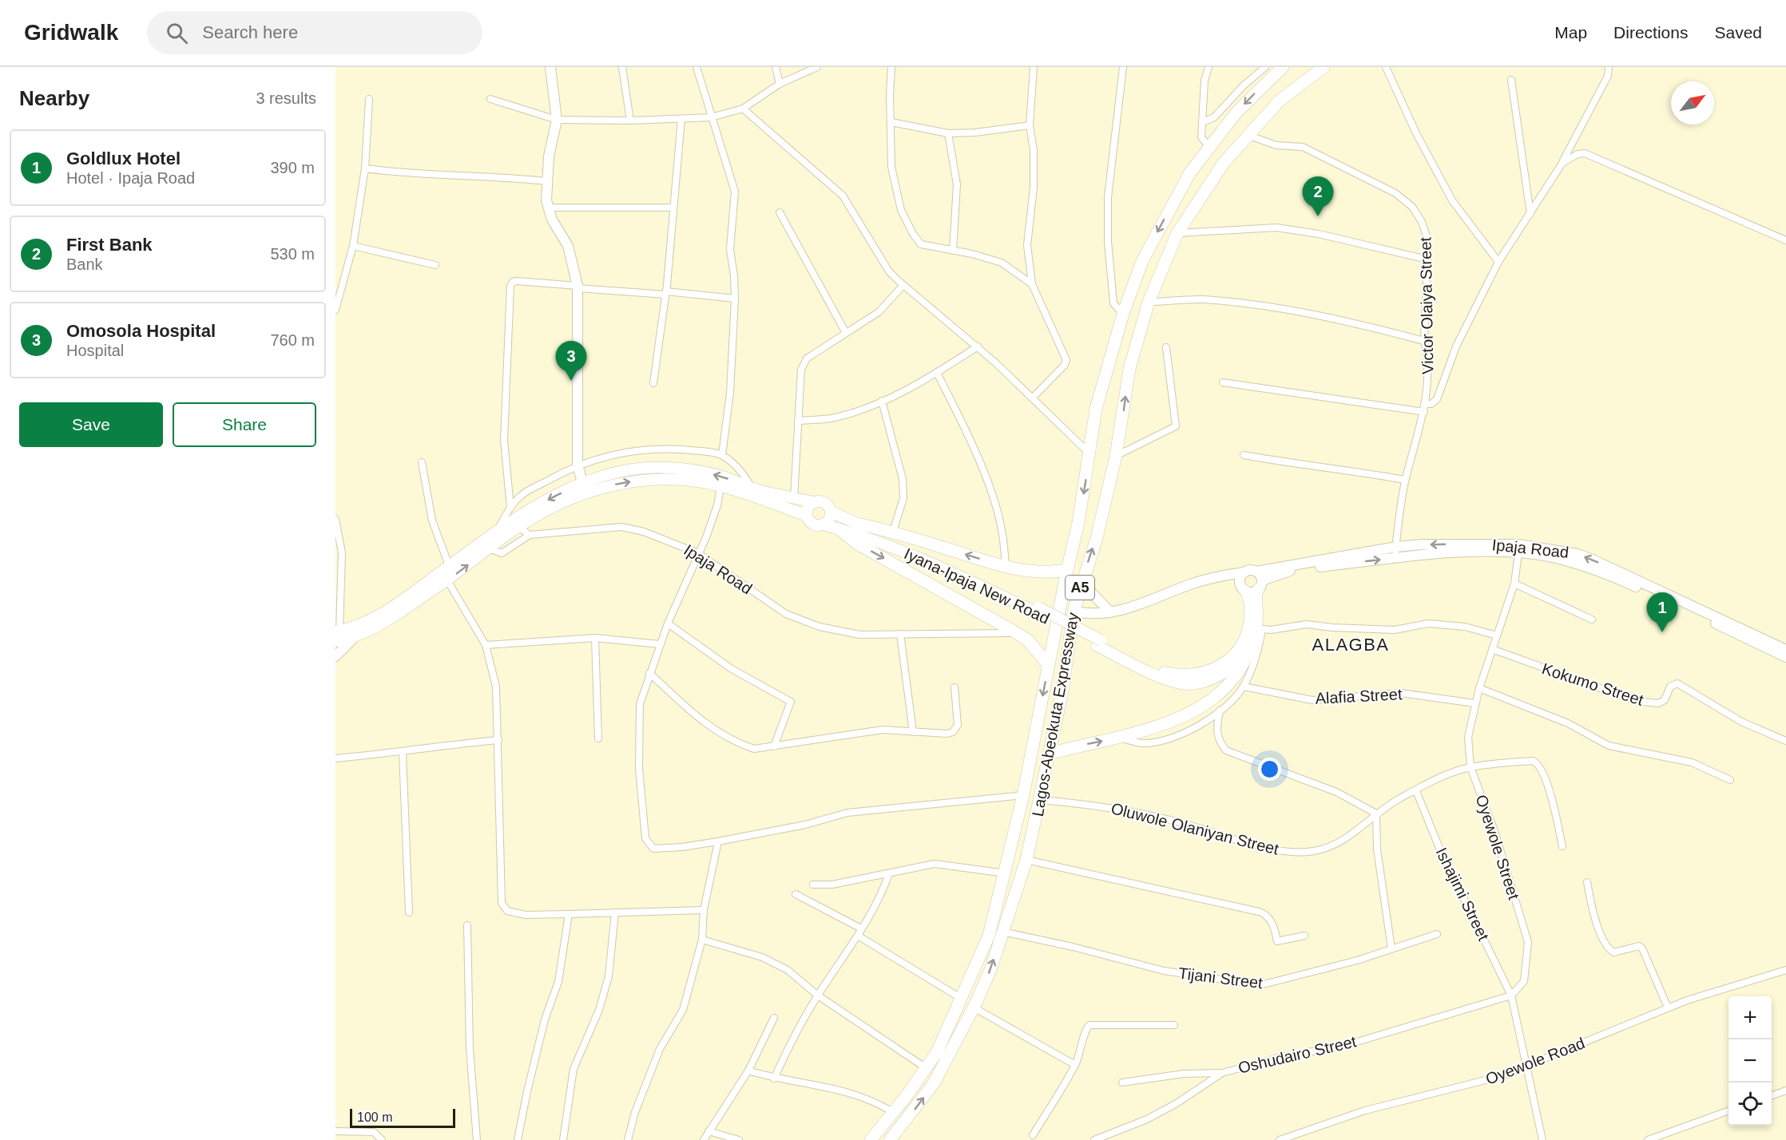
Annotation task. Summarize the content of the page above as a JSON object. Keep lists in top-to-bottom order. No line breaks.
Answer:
{"streets":{"highway":["A5","Lagos-Abeokuta Expressway"],"main road":["Ipaja Road","Iyana-Ipaja New Road"],"street":["Victor Olaiya Street","Kokumo Street","Alafia Street","Oluwole Olaniyan Street","Oyewole Street","Ishajimi Street","Tijani Street","Oshudairo Street","Oyewole Road"]},"crossings":[["Victor Olaiya Street","Ipaja Road"],["Victor Olaiya Street","Lagos-Abeokuta Expressway"],["Ipaja Road","Oyewole Street"],["Kokumo Street","Oyewole Street"],["Alafia Street","Oyewole Street"],["Lagos-Abeokuta Expressway","Oluwole Olaniyan Street"],["Lagos-Abeokuta Expressway","Tijani Street"],["Oluwole Olaniyan Street","Oyewole Street"],["Oluwole Olaniyan Street","Ishajimi Street"],["Oyewole Street","Ishajimi Street"],["Oyewole Street","Oshudairo Street"],["Ishajimi Street","Oshudairo Street"]],"districts":["ALAGBA"],"scale_bar":"100 m","north":"top right","page":{"header":"Gridwalk","search":"Search here","nav":["Map","Directions","Saved"],"heading":["Nearby","3 results"],"list":[{"mark":"1","name":"Goldlux Hotel","note":"Hotel · Ipaja Road","value":"390 m"},{"mark":"2","name":"First Bank","note":"Bank","value":"530 m"},{"mark":"3","name":"Omosola Hospital","note":"Hospital","value":"760 m"}],"pins":["2","3","1"],"buttons":["Save","Share"],"map_buttons":["+","−"],"scale":"100 m"}}
